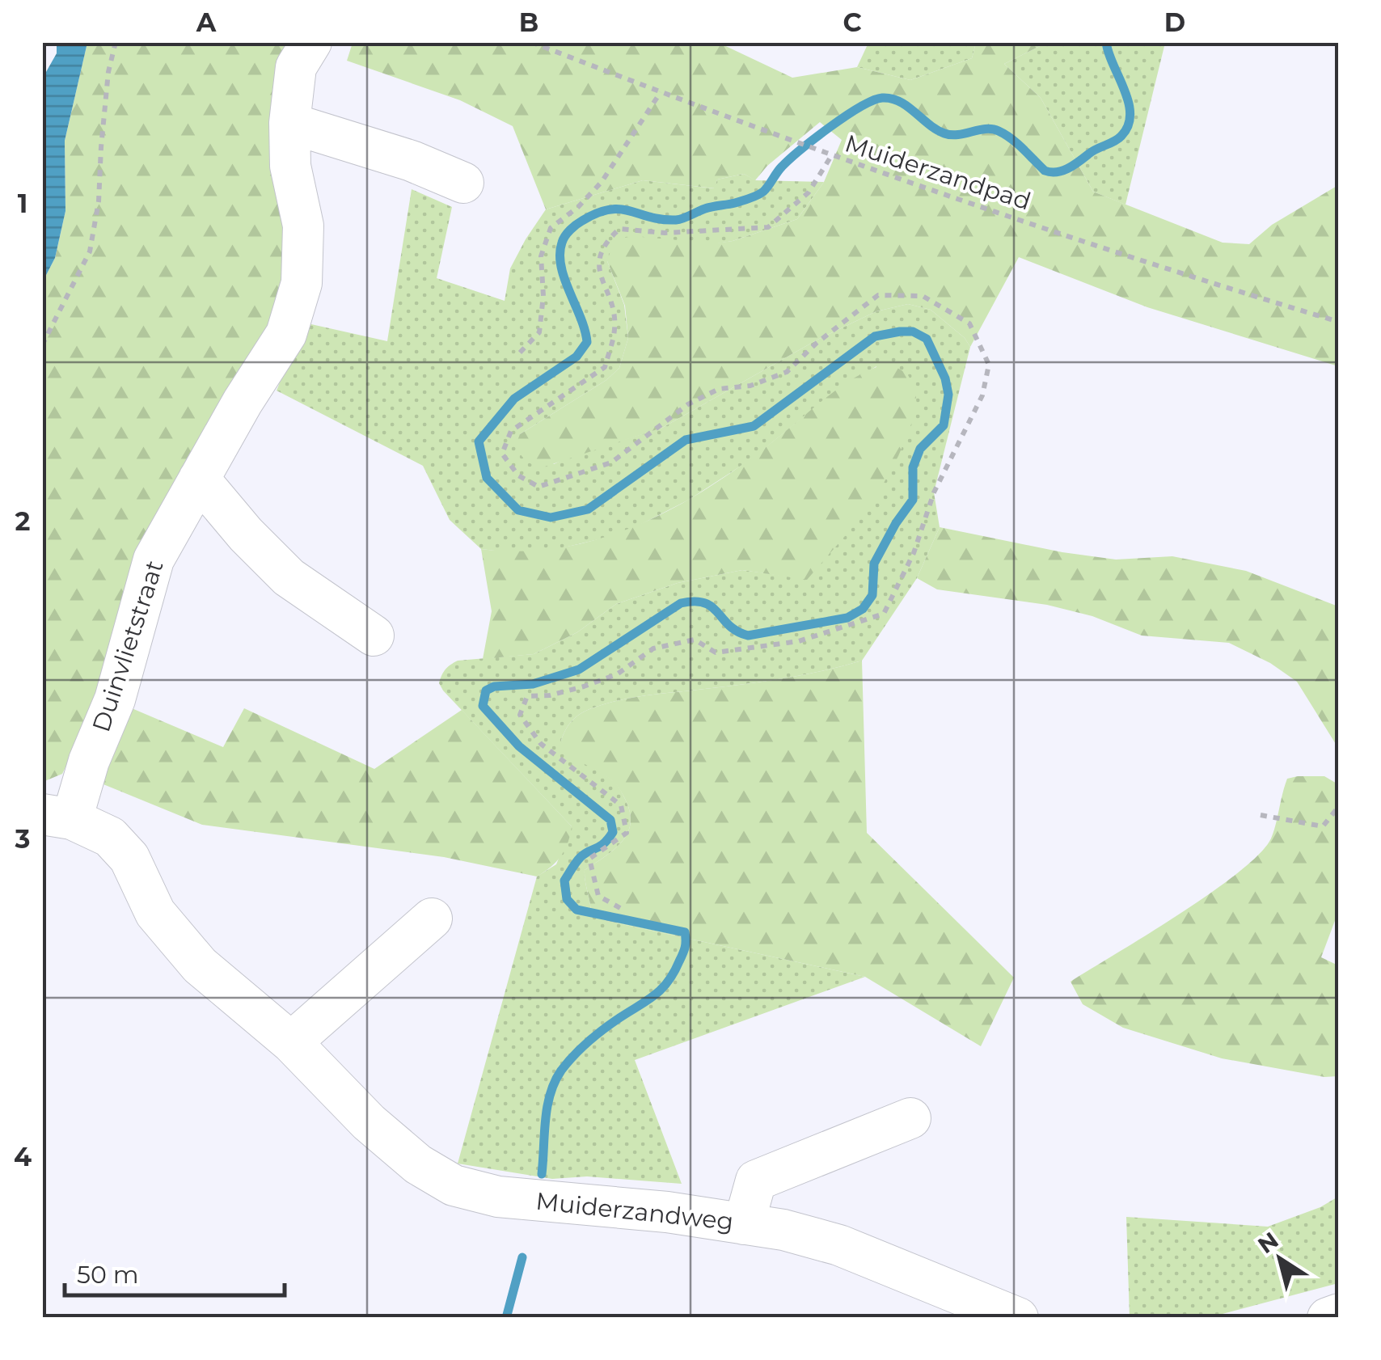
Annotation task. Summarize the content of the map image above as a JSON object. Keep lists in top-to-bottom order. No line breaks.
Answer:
{"streets":{"street":["Duinvlietstraat","Muiderzandweg"],"path":["Muiderzandpad"]},"crossings":[["Duinvlietstraat","Muiderzandweg"]],"scale_bar":"50 m","north":"top left","grid":{"columns":["A","B","C","D"],"rows":["1","2","3","4"]}}
